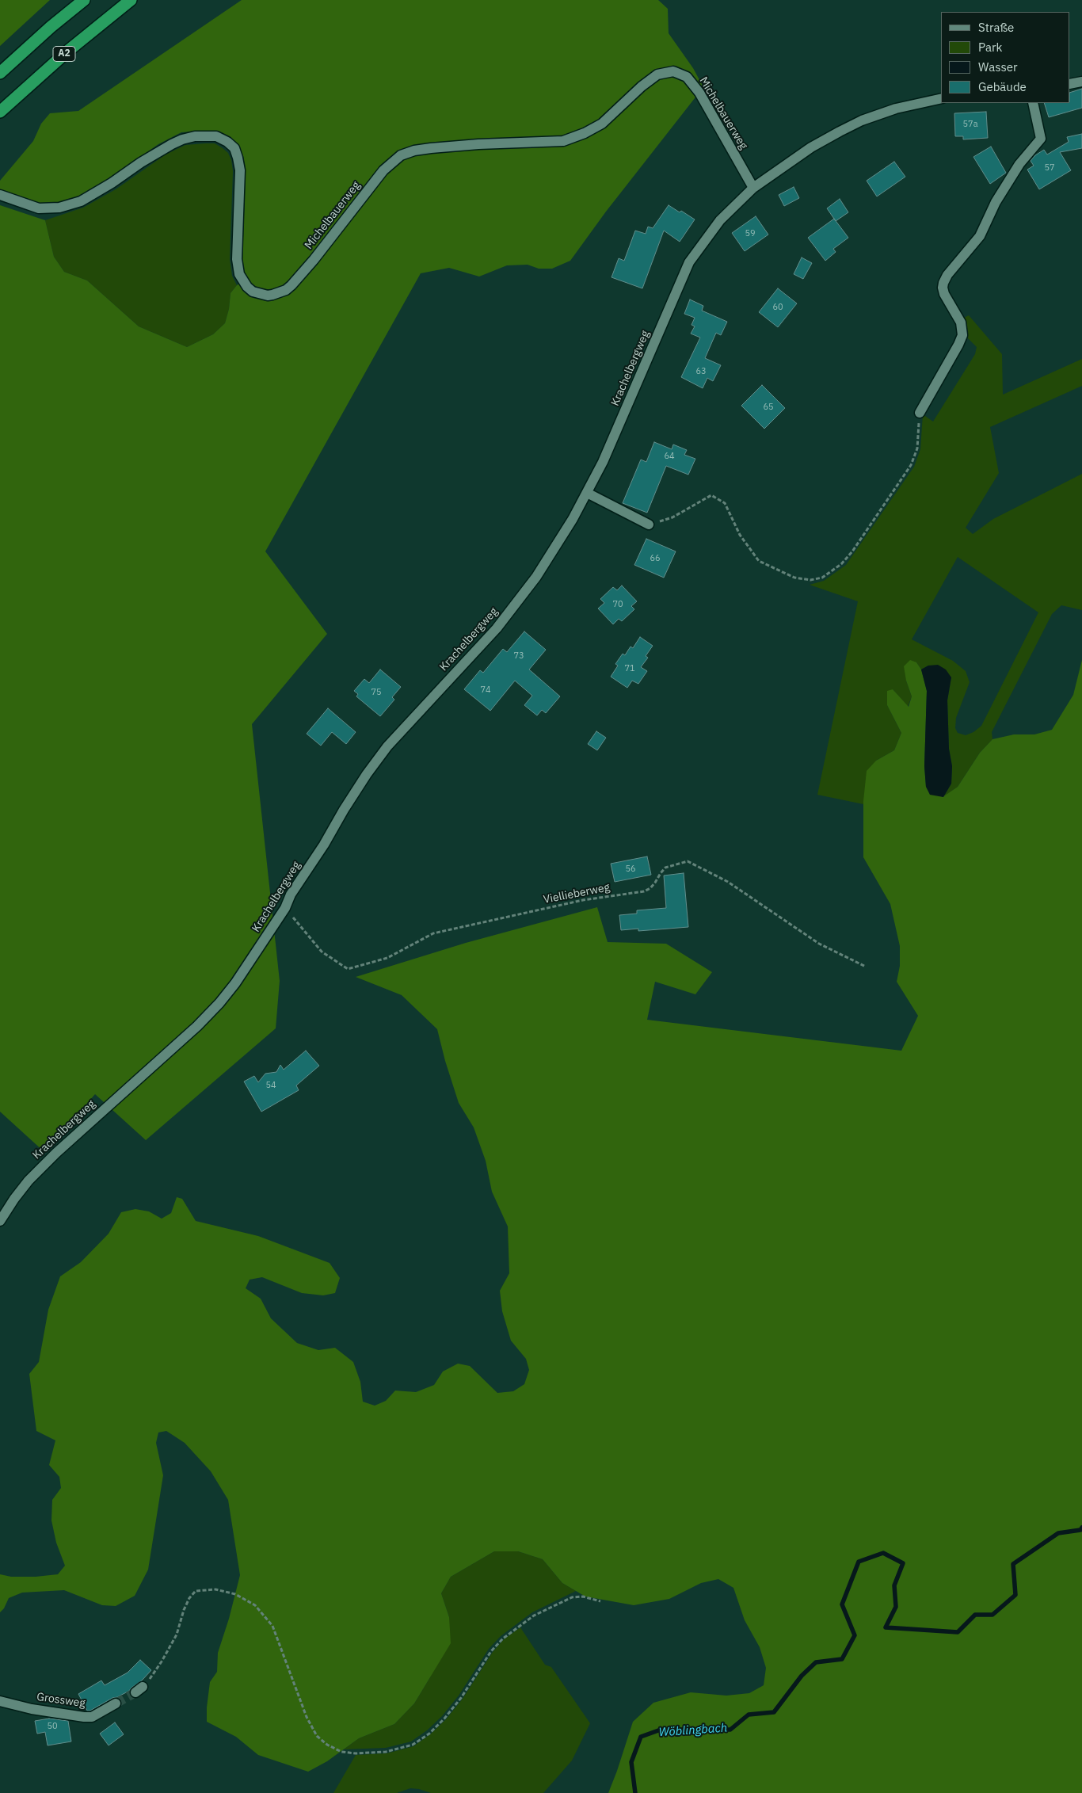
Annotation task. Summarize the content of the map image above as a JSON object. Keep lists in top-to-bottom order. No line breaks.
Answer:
{"streets":{"highway":["A2"],"street":["Michelbauerweg","Krachelbergweg","Grossweg"],"path":["Viellieberweg"]},"crossings":[["Michelbauerweg","Krachelbergweg"],["Krachelbergweg","Viellieberweg"]],"water":["Wöblingbach"],"house_numbers":["57a","57","59","60","63","65","64","66","70","73","71","74","75","56","54","50"],"legend":["Straße","Park","Wasser","Gebäude"]}
